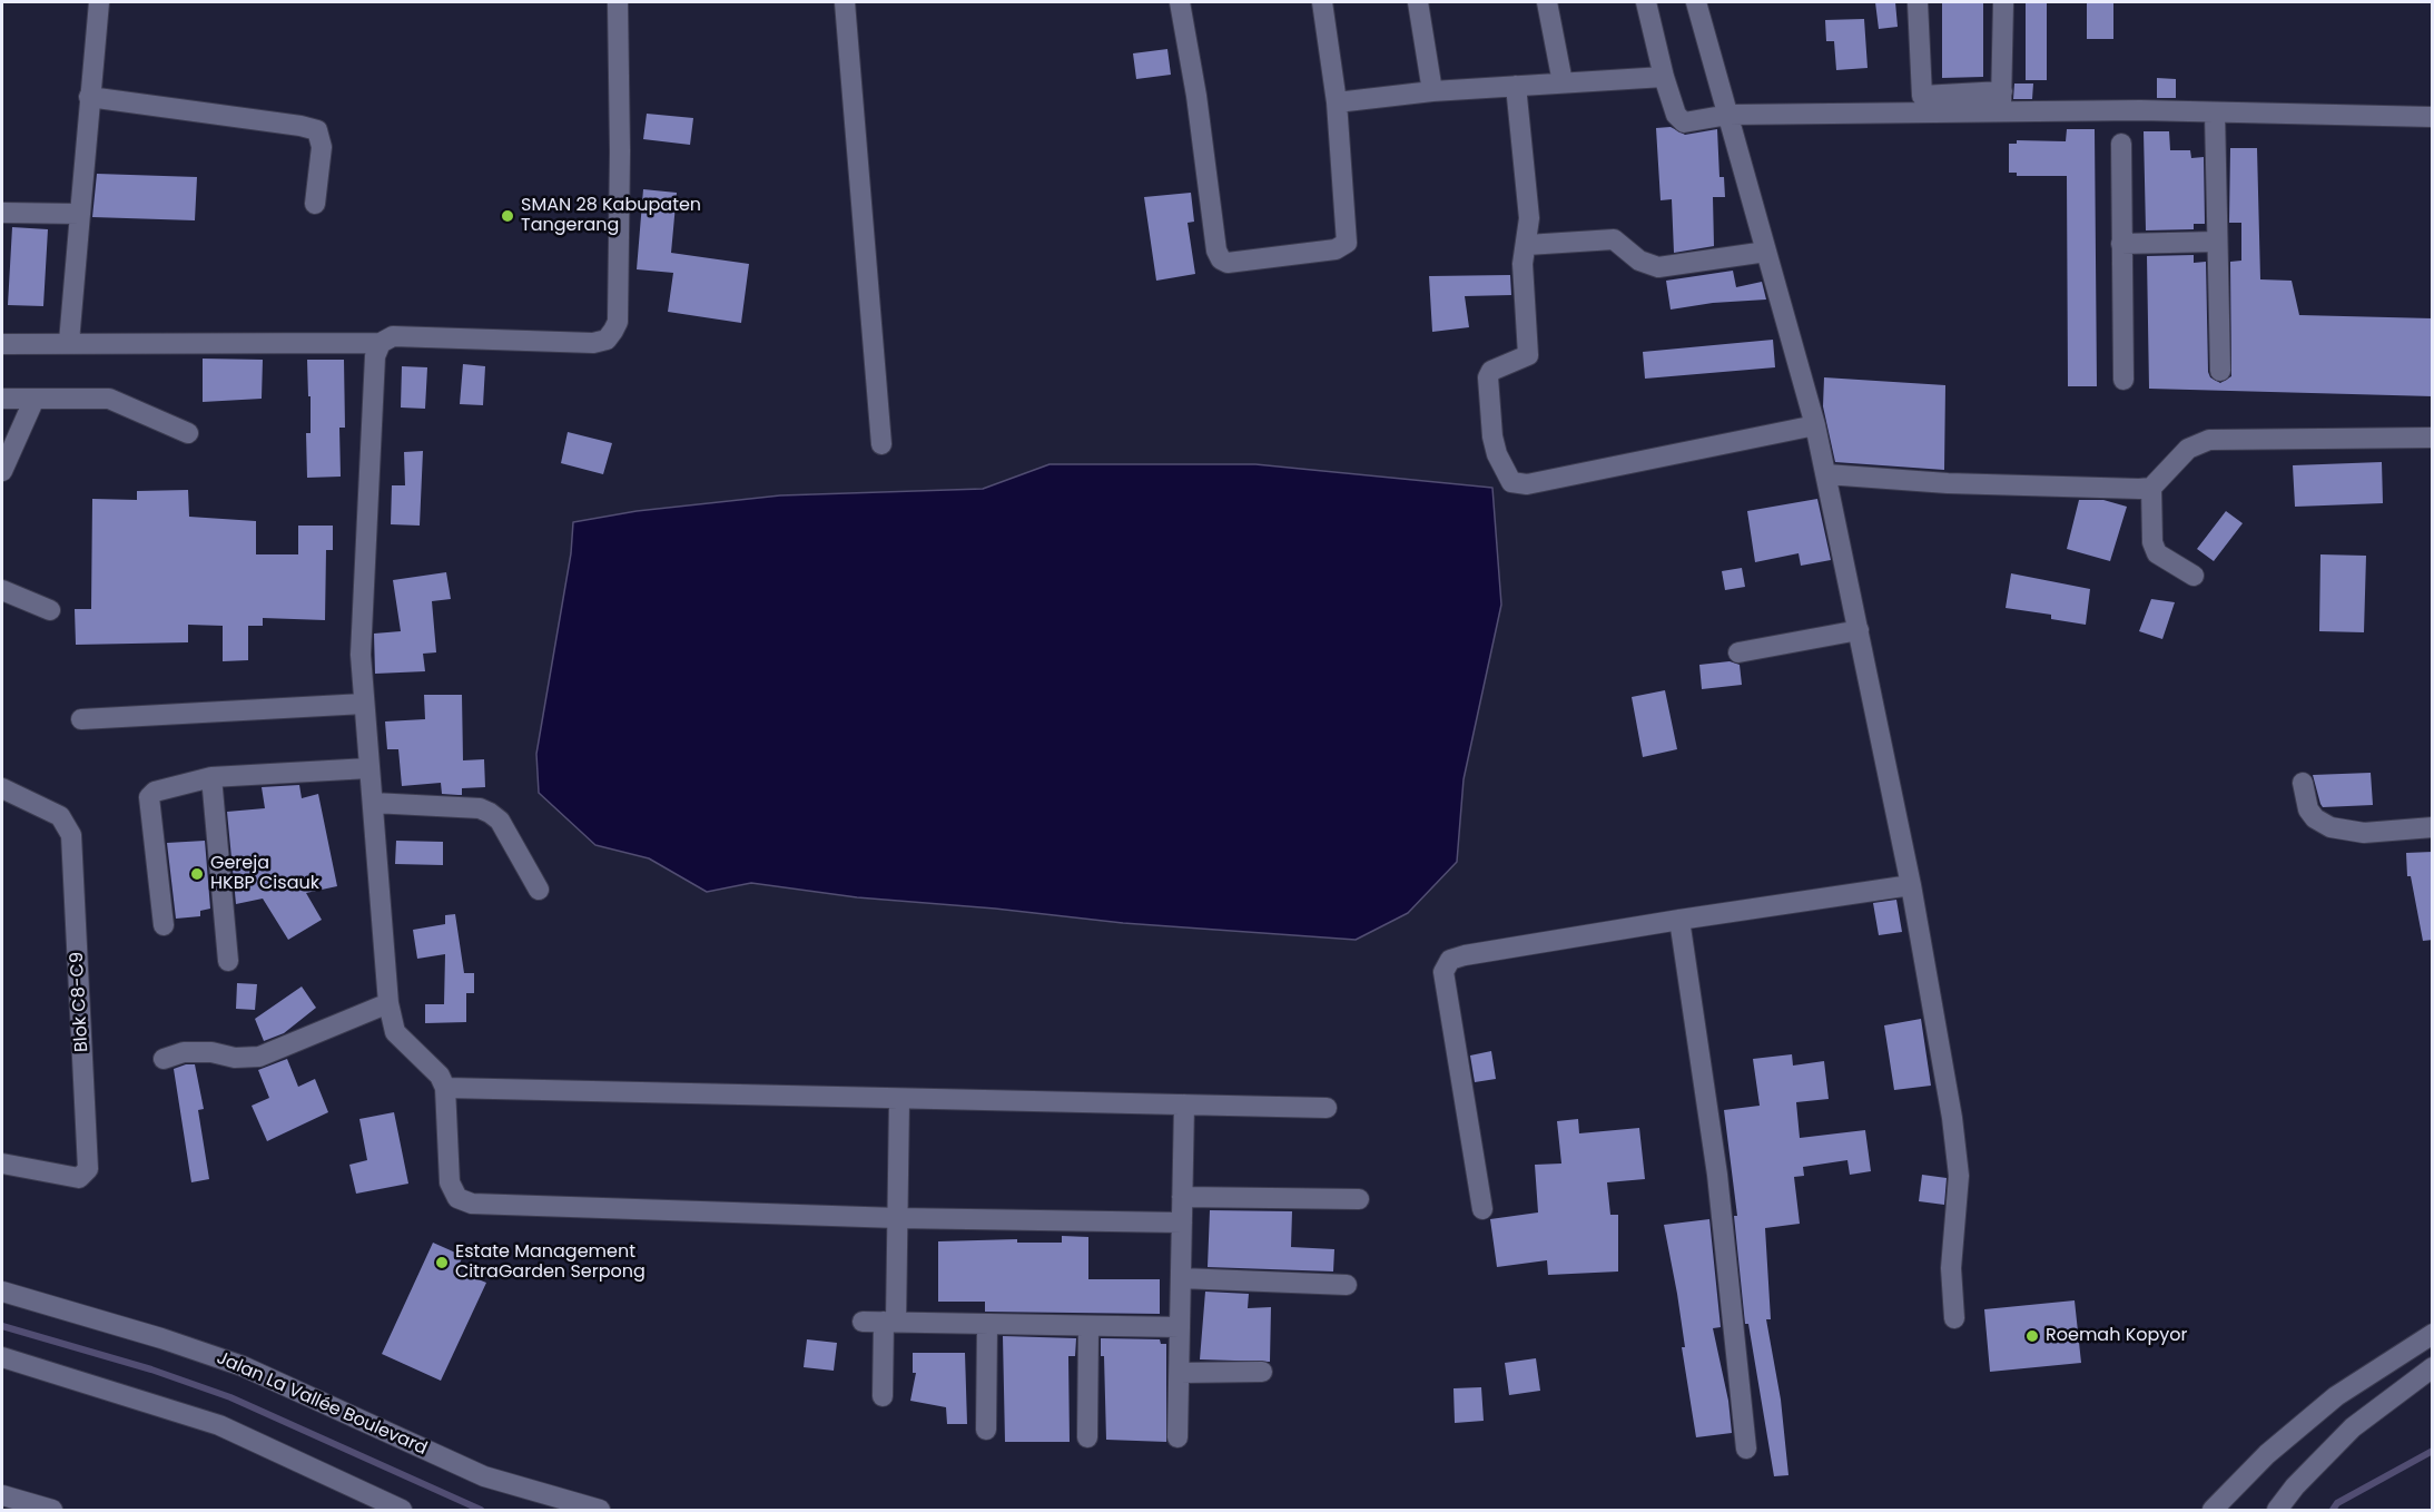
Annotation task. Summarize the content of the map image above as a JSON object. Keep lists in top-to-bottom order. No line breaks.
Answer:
{"streets":{"street":["Blok C8-C9","Jalan La Vallée Boulevard"]},"places":["SMAN 28 Kabupaten Tangerang","Gereja HKBP Cisauk","Estate Management CitraGarden Serpong","Roemah Kopyor"]}
